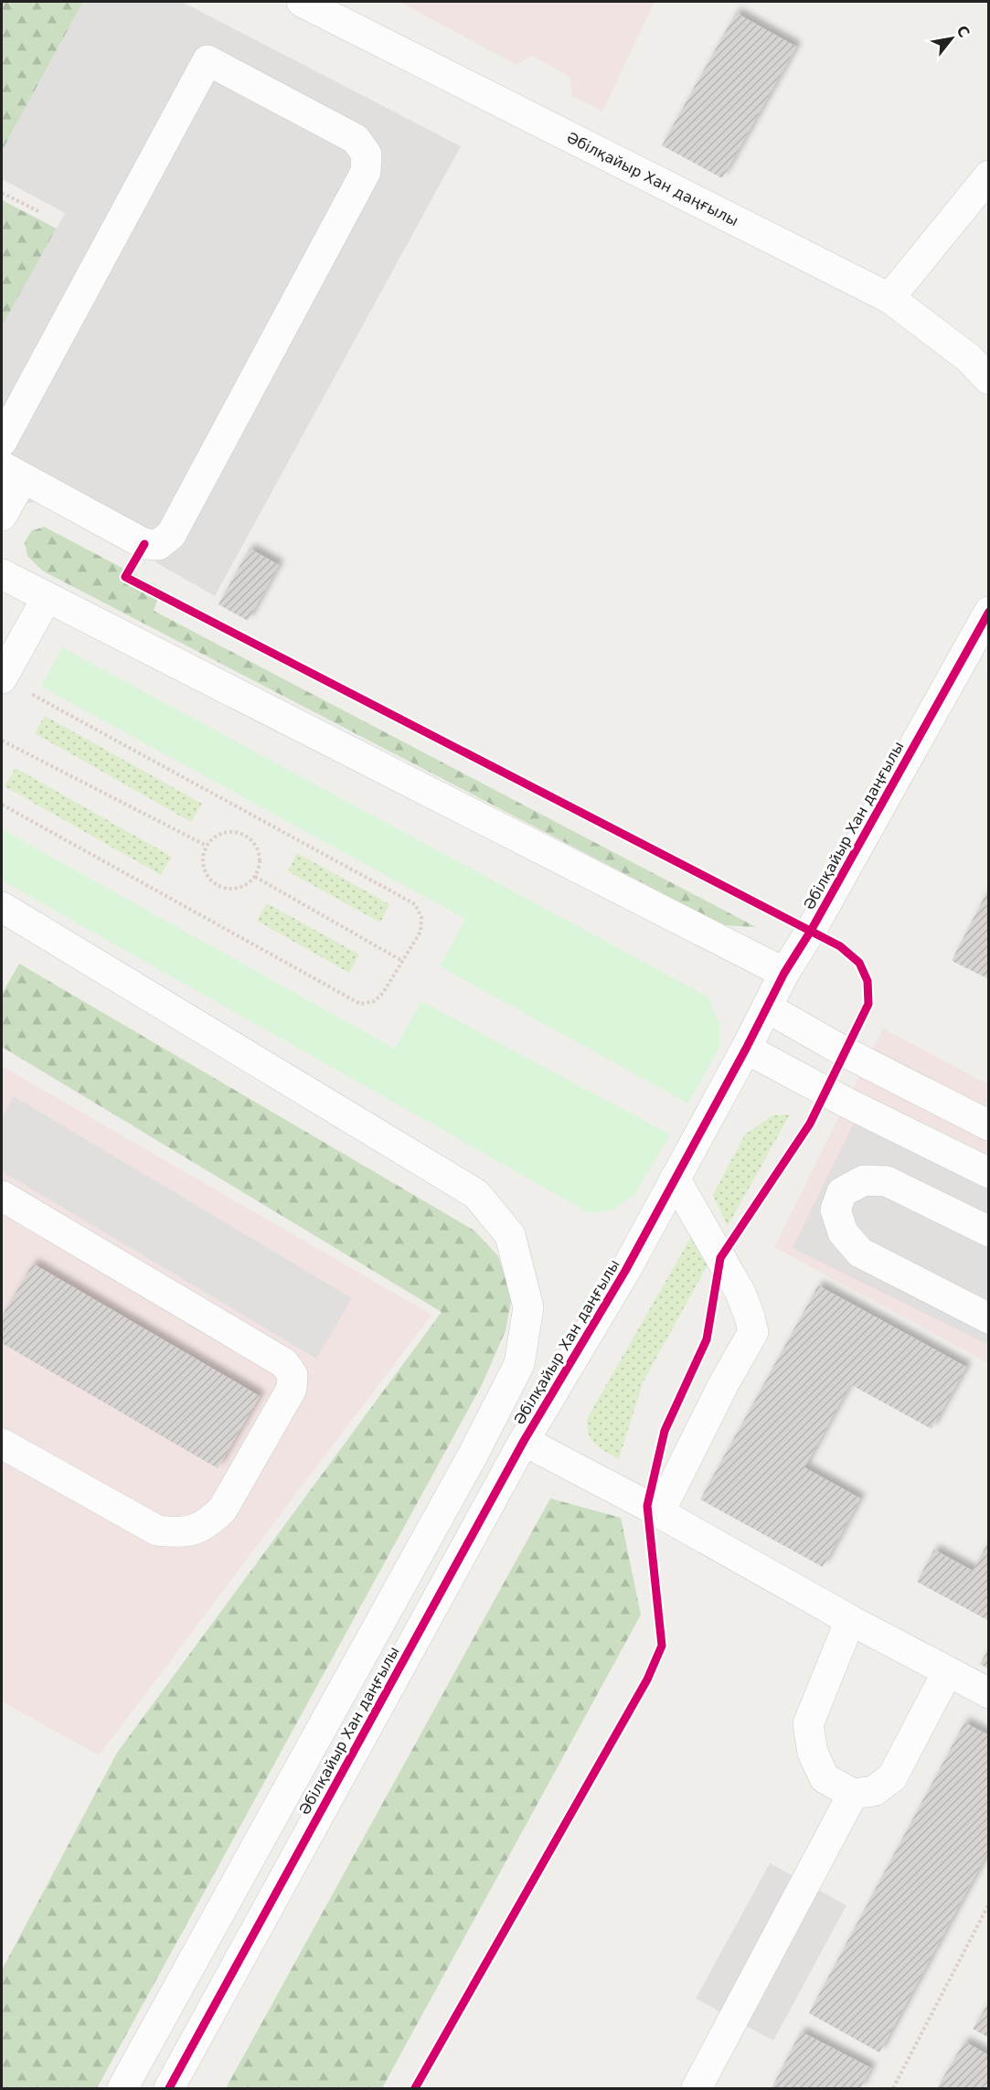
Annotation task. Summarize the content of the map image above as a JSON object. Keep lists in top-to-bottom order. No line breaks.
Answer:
{"streets":{"street":["Әбілқайыр Хан даңғылы"]},"north":"top right"}
